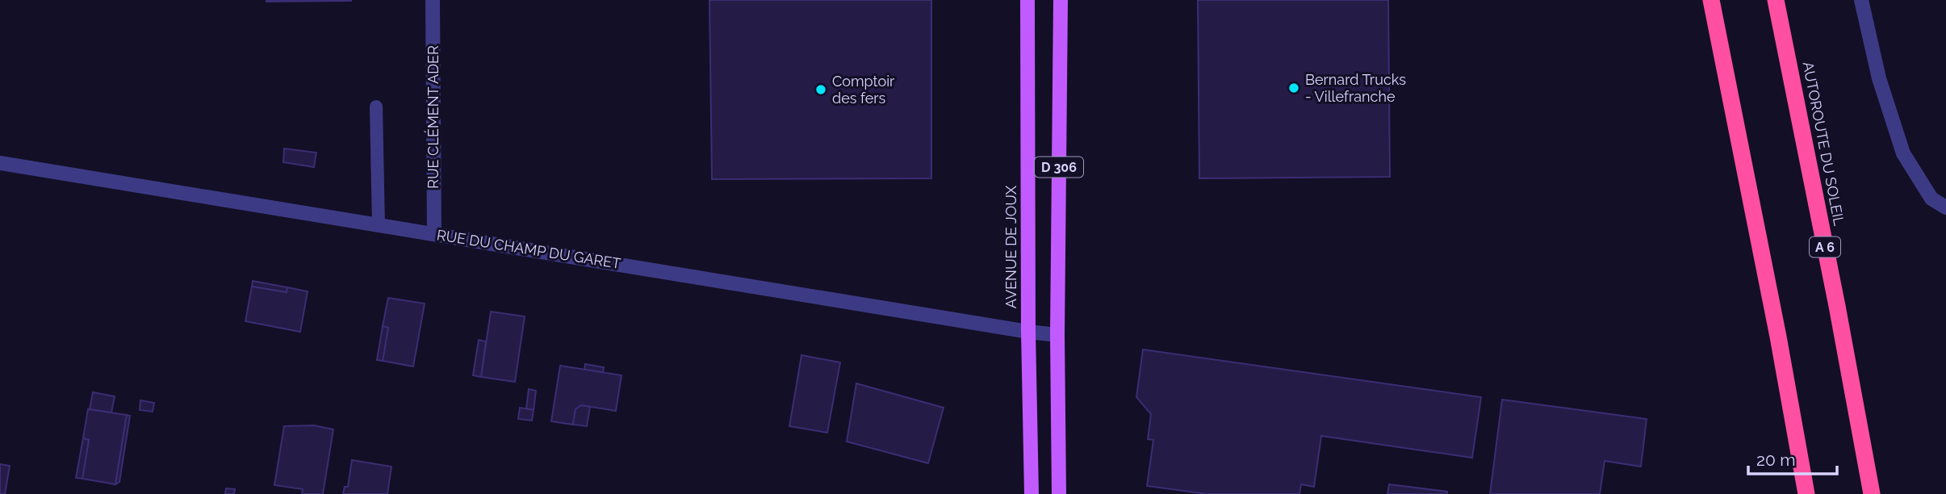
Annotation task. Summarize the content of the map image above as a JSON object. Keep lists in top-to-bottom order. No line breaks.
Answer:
{"streets":{"highway":["AUTOROUTE DU SOLEIL","A 6"],"main road":["D 306","AVENUE DE JOUX"],"street":["RUE CLÉMENT ADER","RUE DU CHAMP DU GARET"]},"crossings":[["RUE CLÉMENT ADER","RUE DU CHAMP DU GARET"],["D 306","RUE DU CHAMP DU GARET"],["AVENUE DE JOUX","RUE DU CHAMP DU GARET"]],"places":["Bernard Trucks - Villefranche","Comptoir des fers"],"scale_bar":"20 m"}
